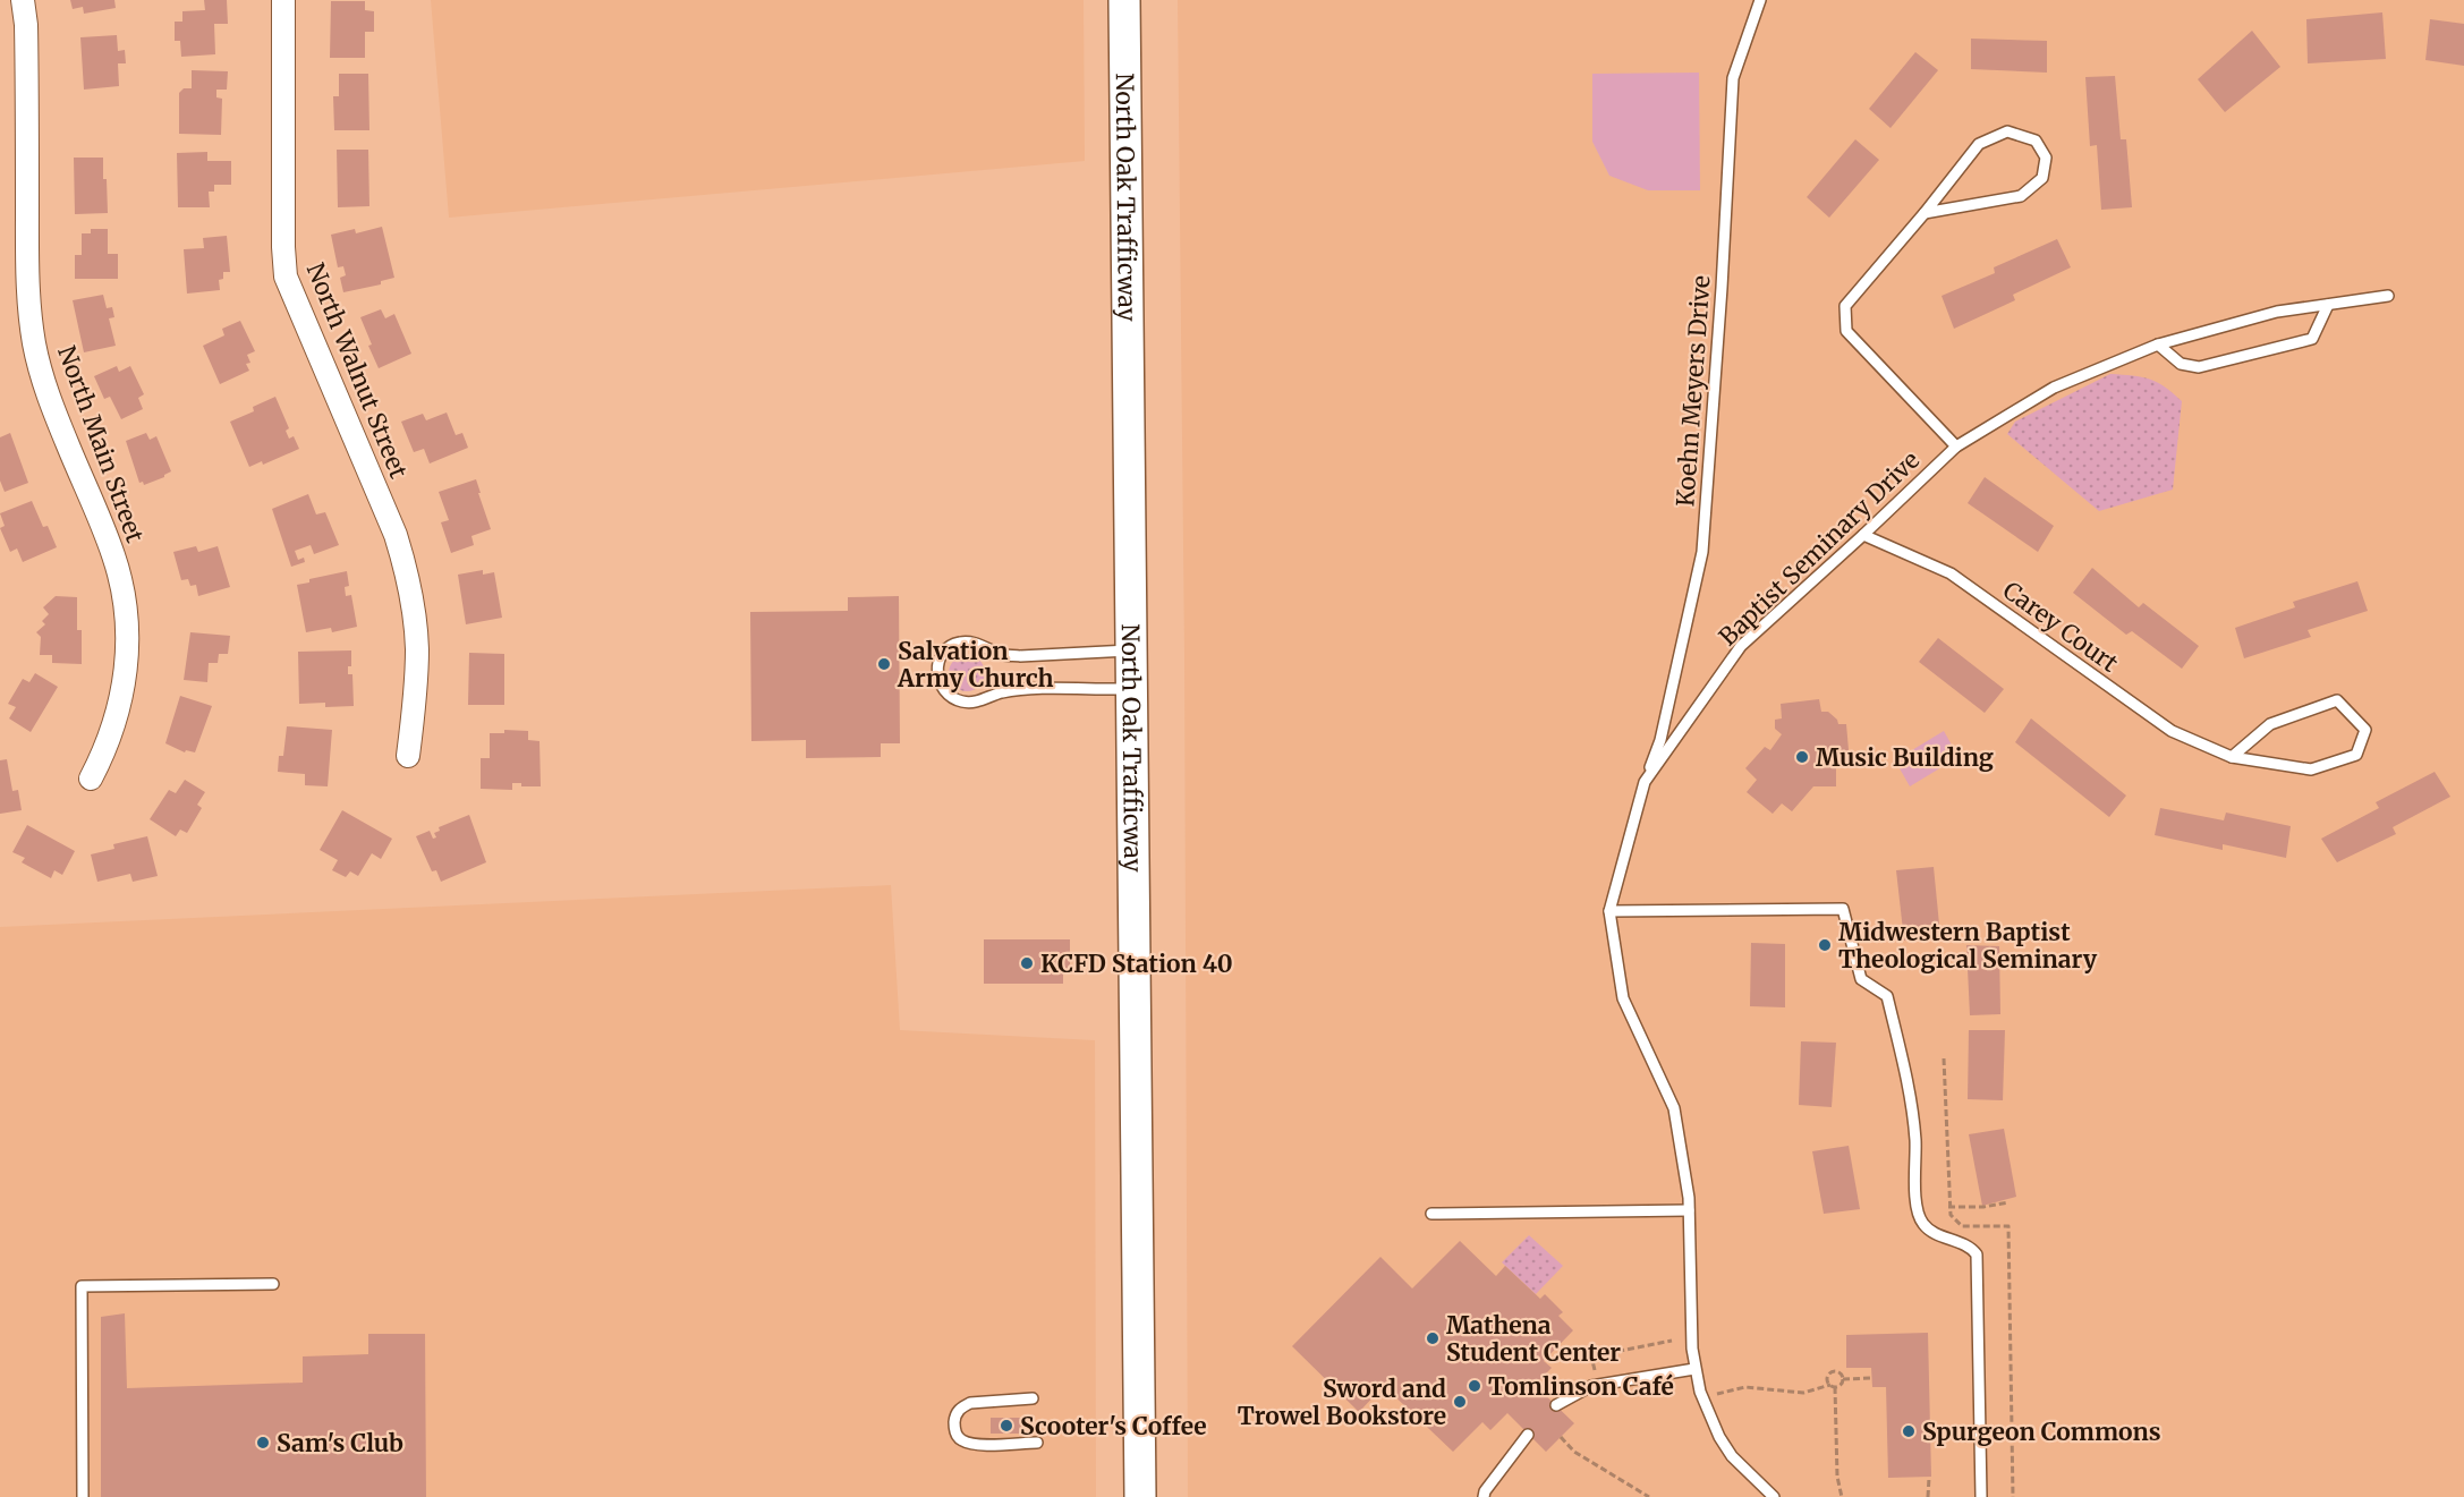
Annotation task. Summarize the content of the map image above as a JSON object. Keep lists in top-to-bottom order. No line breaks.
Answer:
{"streets":{"main road":["North Oak Trafficway"],"street":["North Walnut Street","North Main Street"],"lane":["Koehn Meyers Drive","Baptist Seminary Drive","Carey Court"]},"crossings":[["Koehn Meyers Drive","Baptist Seminary Drive"],["Baptist Seminary Drive","Carey Court"]],"places":["Salvation Army Church","Music Building","Midwestern Baptist Theological Seminary","KCFD Station 40","Mathena Student Center","Tomlinson Café","Sword and Trowel Bookstore","Scooter's Coffee","Spurgeon Commons","Sam's Club"]}
